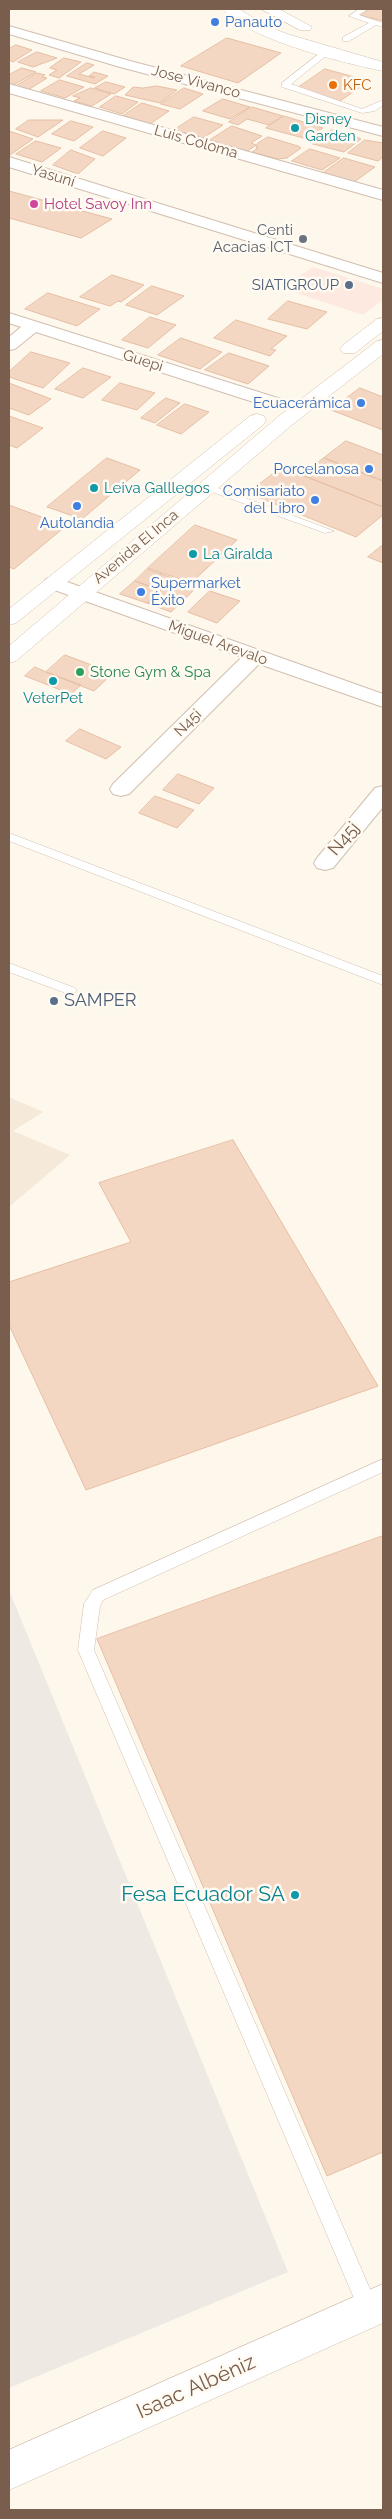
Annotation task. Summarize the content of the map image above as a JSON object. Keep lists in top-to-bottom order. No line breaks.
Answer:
{"streets":{"main road":["Avenida El Inca","Isaac Albéniz"],"street":["Jose Vivanco","Luis Coloma","Yasuní","Guepi","Miguel Arevalo","N45i","N45j"]},"crossings":[["Guepi","Avenida El Inca"],["Avenida El Inca","Miguel Arevalo"],["Miguel Arevalo","N45i"]],"places":["Panauto","KFC","Disney Garden","Hotel Savoy Inn","Centi Acacias ICT","SIATIGROUP","Ecuacerámica","Porcelanosa","Leiva Galllegos","Comisariato del Libro","Autolandia","La Giralda","Supermarket Éxito","Stone Gym & Spa","VeterPet","SAMPER","Fesa Ecuador SA"]}
